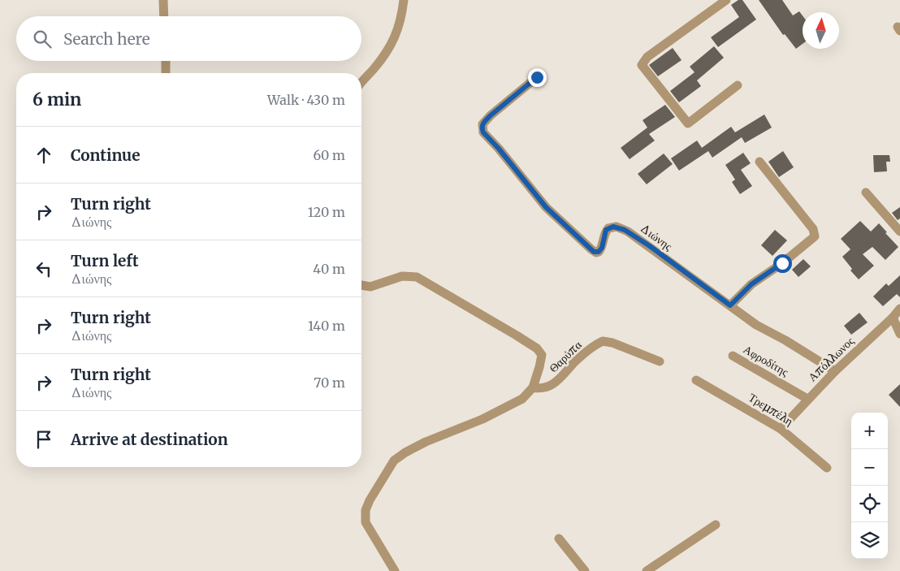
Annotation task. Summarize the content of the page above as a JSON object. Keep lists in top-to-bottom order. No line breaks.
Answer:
{"streets":{"street":["Διώνης","Θαρύπα","Απόλλωνος","Αφροδίτης","Τρεμπέλη"]},"crossings":[["Διώνης","Απόλλωνος"],["Απόλλωνος","Αφροδίτης"],["Απόλλωνος","Τρεμπέλη"]],"north":"top","page":{"search":"Search here","heading":["6 min","Walk · 430 m"],"list":[["Continue","60 m"],["Turn right","Διώνης","120 m"],["Turn left","Διώνης","40 m"],["Turn right","Διώνης","140 m"],["Turn right","Διώνης","70 m"],"Arrive at destination"],"map_buttons":["+","−"]}}
